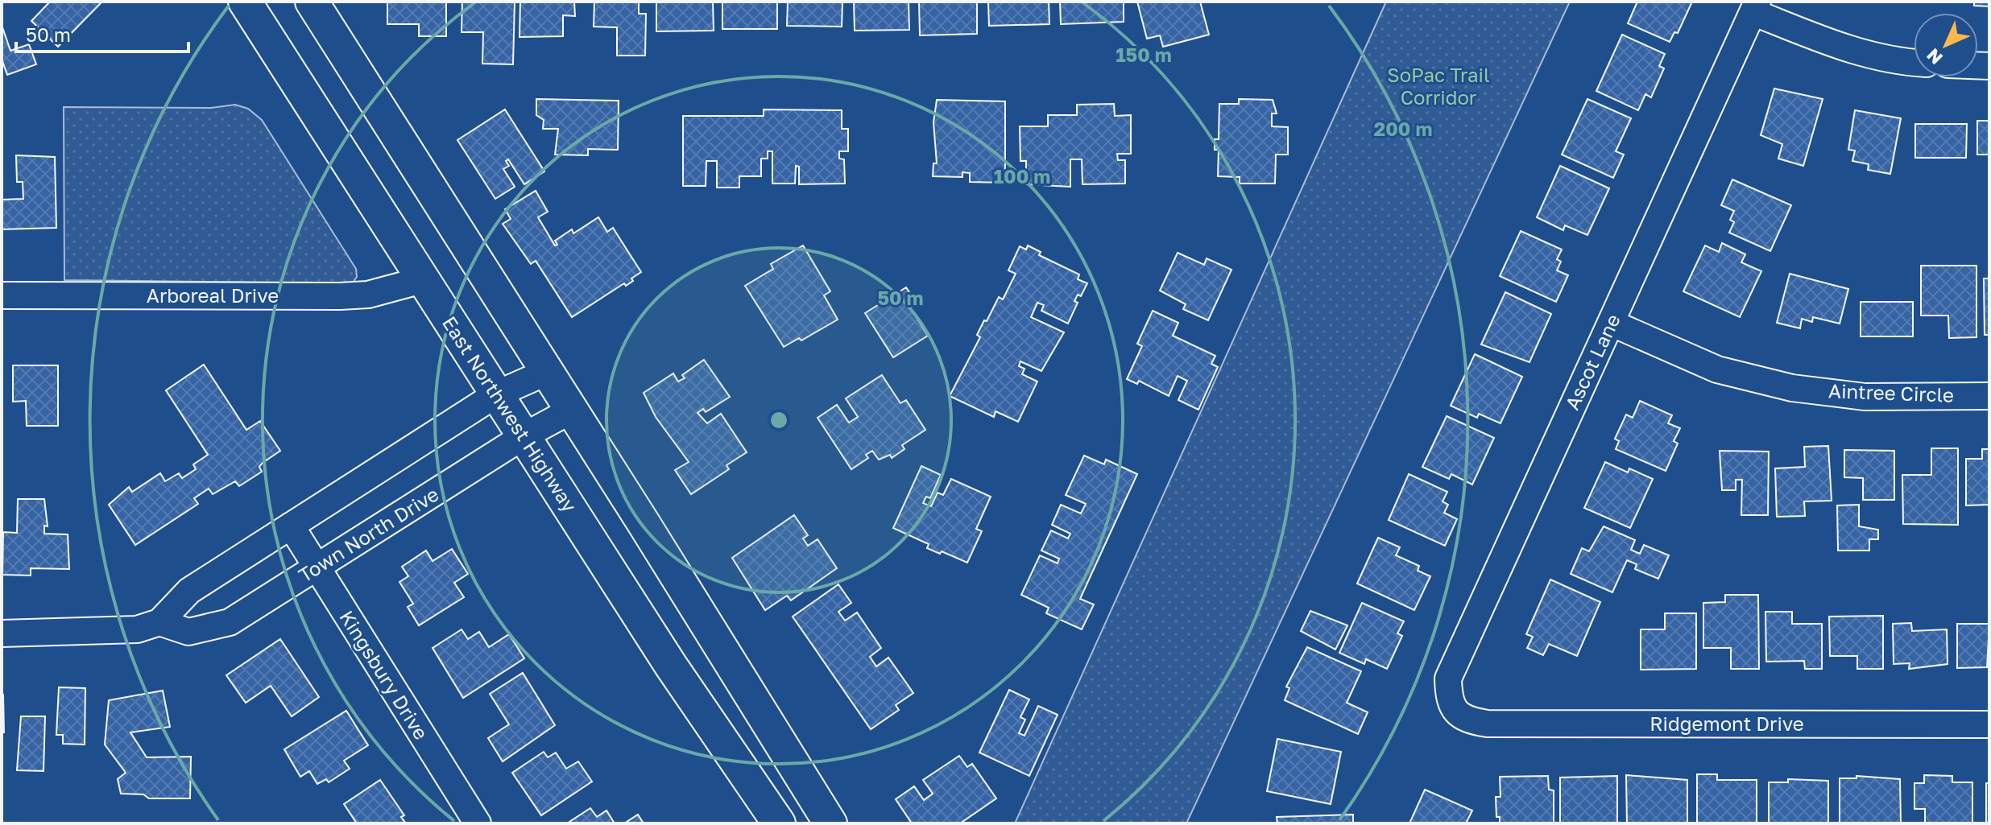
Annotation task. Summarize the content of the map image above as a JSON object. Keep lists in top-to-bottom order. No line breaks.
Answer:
{"streets":{"main road":["East Northwest Highway"],"street":["Arboreal Drive","Ascot Lane","Aintree Circle","Town North Drive","Kingsbury Drive","Ridgemont Drive"]},"crossings":[["Arboreal Drive","East Northwest Highway"],["Ascot Lane","Aintree Circle"],["Ascot Lane","Ridgemont Drive"],["East Northwest Highway","Town North Drive"],["Town North Drive","Kingsbury Drive"]],"parks":["SoPac Trail Corridor"],"scale_bar":"50 m","north":"bottom left","rings":["150 m","200 m","100 m","50 m"]}
